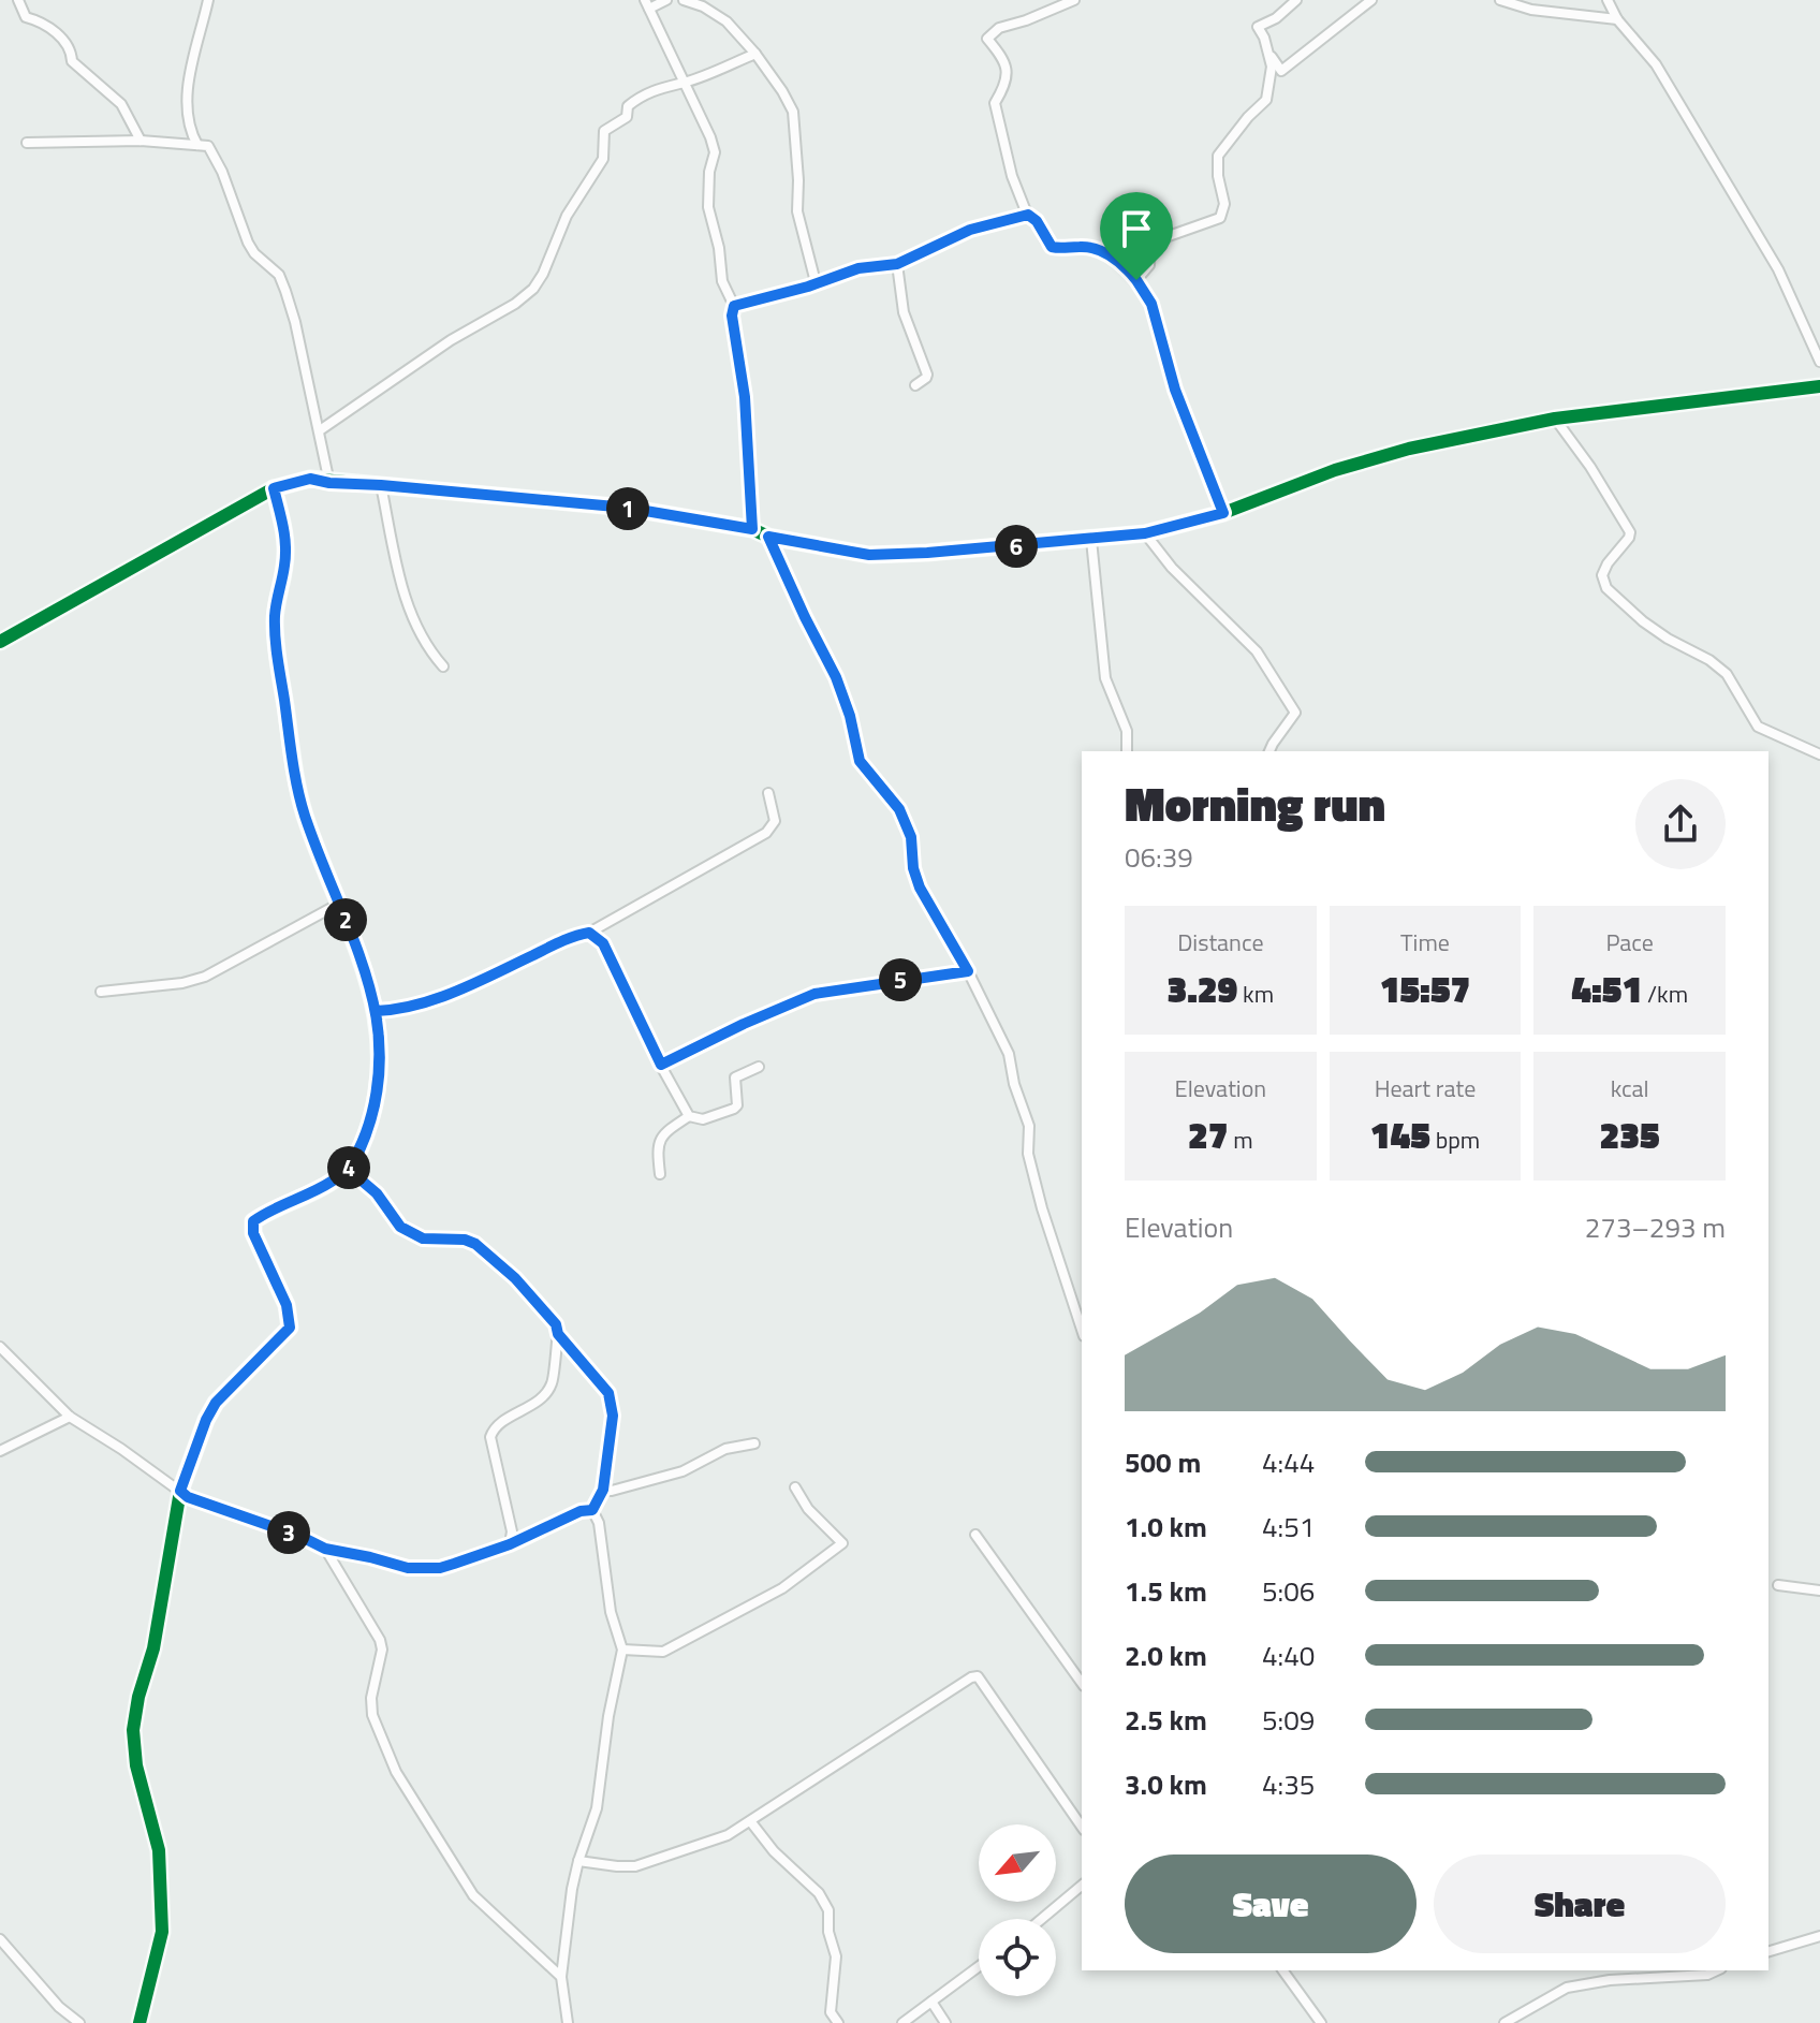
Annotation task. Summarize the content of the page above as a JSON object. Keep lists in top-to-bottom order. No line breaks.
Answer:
{"north":"bottom left","page":{"pins":["1","6","2","5","4","3"],"heading":["Morning run","06:39"],"stats":[["Distance","3.29 km"],["Time","15:57"],["Pace","4:51 /km"],["Elevation","27 m"],["Heart rate","145 bpm"],["kcal","235"]],"chart":["Elevation","273–293 m"],"list":[{"name":"500 m","note":"4:44"},{"name":"1.0 km","note":"4:51"},{"name":"1.5 km","note":"5:06"},{"name":"2.0 km","note":"4:40"},{"name":"2.5 km","note":"5:09"},{"name":"3.0 km","note":"4:35"}],"buttons":["Save","Share"]}}
